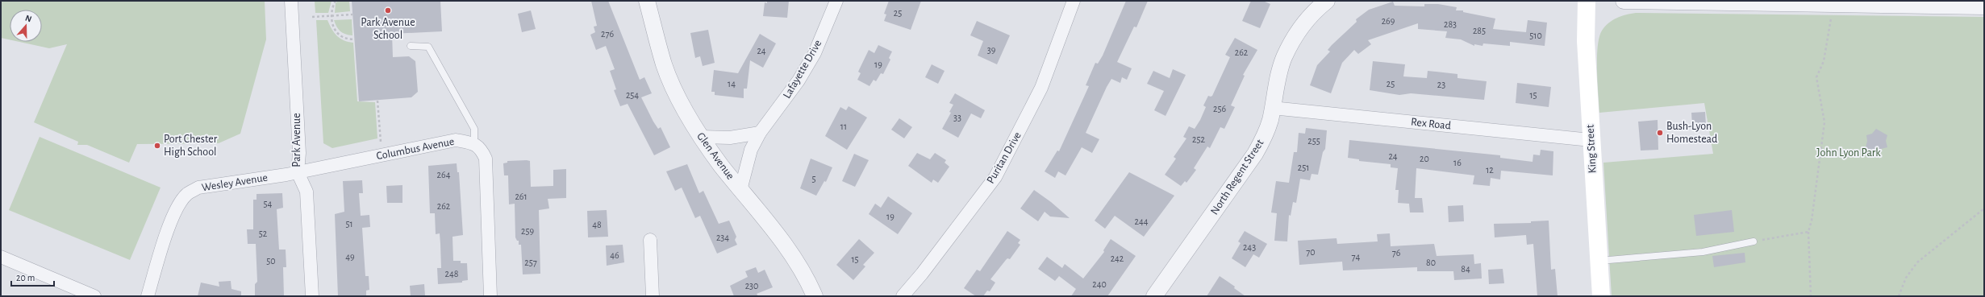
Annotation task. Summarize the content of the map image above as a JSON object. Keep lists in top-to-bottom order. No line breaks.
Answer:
{"streets":{"main road":["King Street"],"street":["Lafayette Drive","Rex Road","Park Avenue","Columbus Avenue","Glen Avenue","Puritan Drive","North Regent Street","Wesley Avenue"]},"crossings":[["Lafayette Drive","Glen Avenue"],["Rex Road","King Street"],["Rex Road","North Regent Street"],["Park Avenue","Columbus Avenue"],["Park Avenue","Wesley Avenue"],["Columbus Avenue","Wesley Avenue"]],"parks":["John Lyon Park"],"places":["Park Avenue School","Bush-Lyon Homestead","Port Chester High School"],"house_numbers":["25","269","283","285","276","510","39","24","262","19","14","25","23","254","15","256","33","11","252","255","24","20","16","251","12","264","5","261","54","262","19","244","51","48","259","52","234","243","70","76","46","49","74","242","15","50","257","80","84","248","240","230"],"scale_bar":"20 m","north":"top"}
